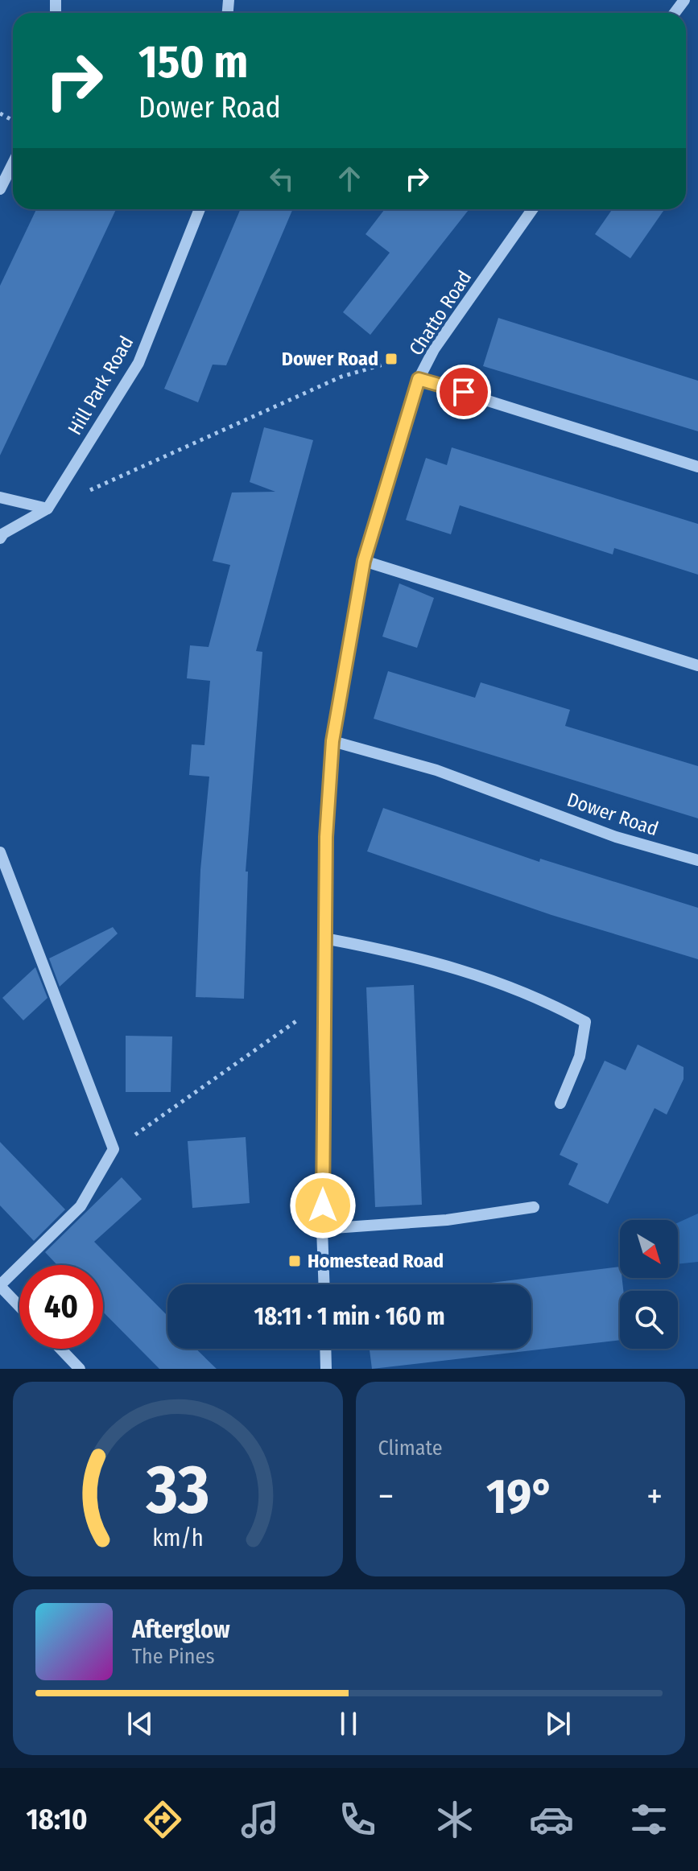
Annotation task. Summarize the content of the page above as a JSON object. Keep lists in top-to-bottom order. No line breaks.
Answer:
{"streets":{"street":["Chatto Road","Hill Park Road","Dower Road"]},"crossings":[["Chatto Road","Dower Road"]],"places":{"transit":["Dower Road","Homestead Road"]},"north":"bottom right","page":{"turn":["150 m","Dower Road"],"limit":"40","trip":"18:11 · 1 min · 160 m","tile":"Climate","heat":["−","19°","+"],"song":["Afterglow","The Pines"],"tabs":"18:10","gauge":["33","km/h"]}}
